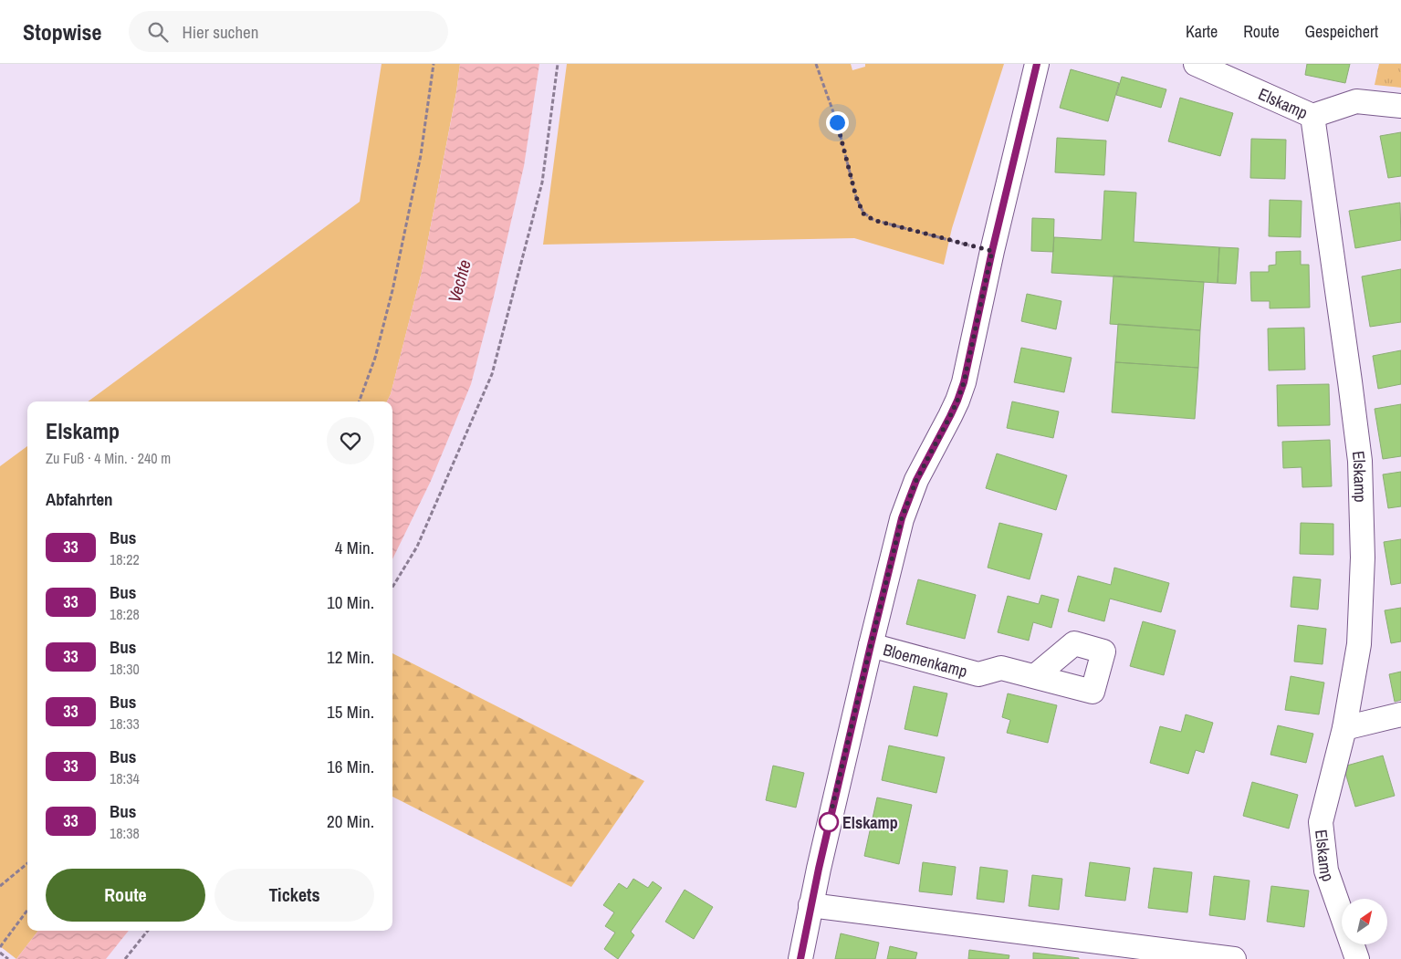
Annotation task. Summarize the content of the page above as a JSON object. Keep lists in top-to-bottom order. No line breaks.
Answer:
{"streets":{"street":["Elskamp","Bloemenkamp"]},"water":["Vechte"],"places":["Elskamp"],"lines":["bus line 33"],"north":"top right","page":{"header":"Stopwise","search":"Hier suchen","nav":["Karte","Route","Gespeichert"],"heading":[["Elskamp","Zu Fuß · 4 Min. · 240 m"],"Abfahrten"],"list":[{"mark":"33","name":"Bus","note":"18:22","value":"4 Min."},{"mark":"33","name":"Bus","note":"18:28","value":"10 Min."},{"mark":"33","name":"Bus","note":"18:30","value":"12 Min."},{"mark":"33","name":"Bus","note":"18:33","value":"15 Min."},{"mark":"33","name":"Bus","note":"18:34","value":"16 Min."},{"mark":"33","name":"Bus","note":"18:38","value":"20 Min."}],"buttons":["Route","Tickets"]}}
